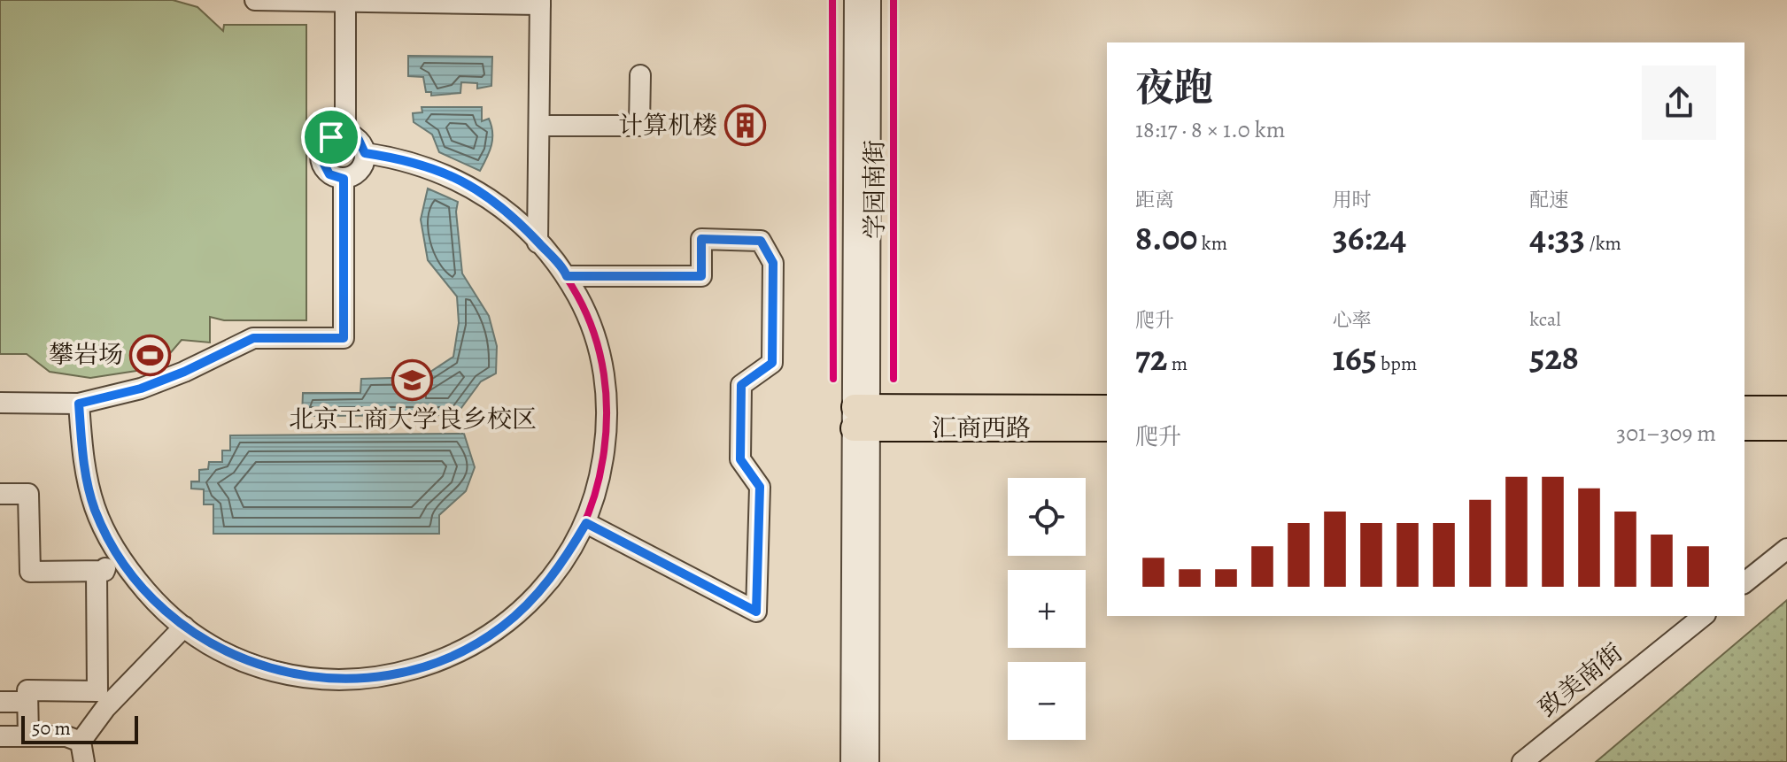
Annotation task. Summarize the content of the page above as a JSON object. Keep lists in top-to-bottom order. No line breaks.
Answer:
{"streets":{"main road":["汇商西路"],"street":["学园南街","致美南街"]},"crossings":[["学园南街","汇商西路"]],"places":{"building":["计算机楼"],"sports":["攀岩场"],"school or university":["北京工商大学良乡校区"]},"scale_bar":"50 m","page":{"heading":["夜跑","18:17 · 8 × 1.0 km"],"stats":[["距离","8.00 km"],["用时","36:24"],["配速","4:33 /km"],["爬升","72 m"],["心率","165 bpm"],["kcal","528"]],"chart":["爬升","301–309 m"],"map_buttons":["+","−"],"scale":"50 m"}}
